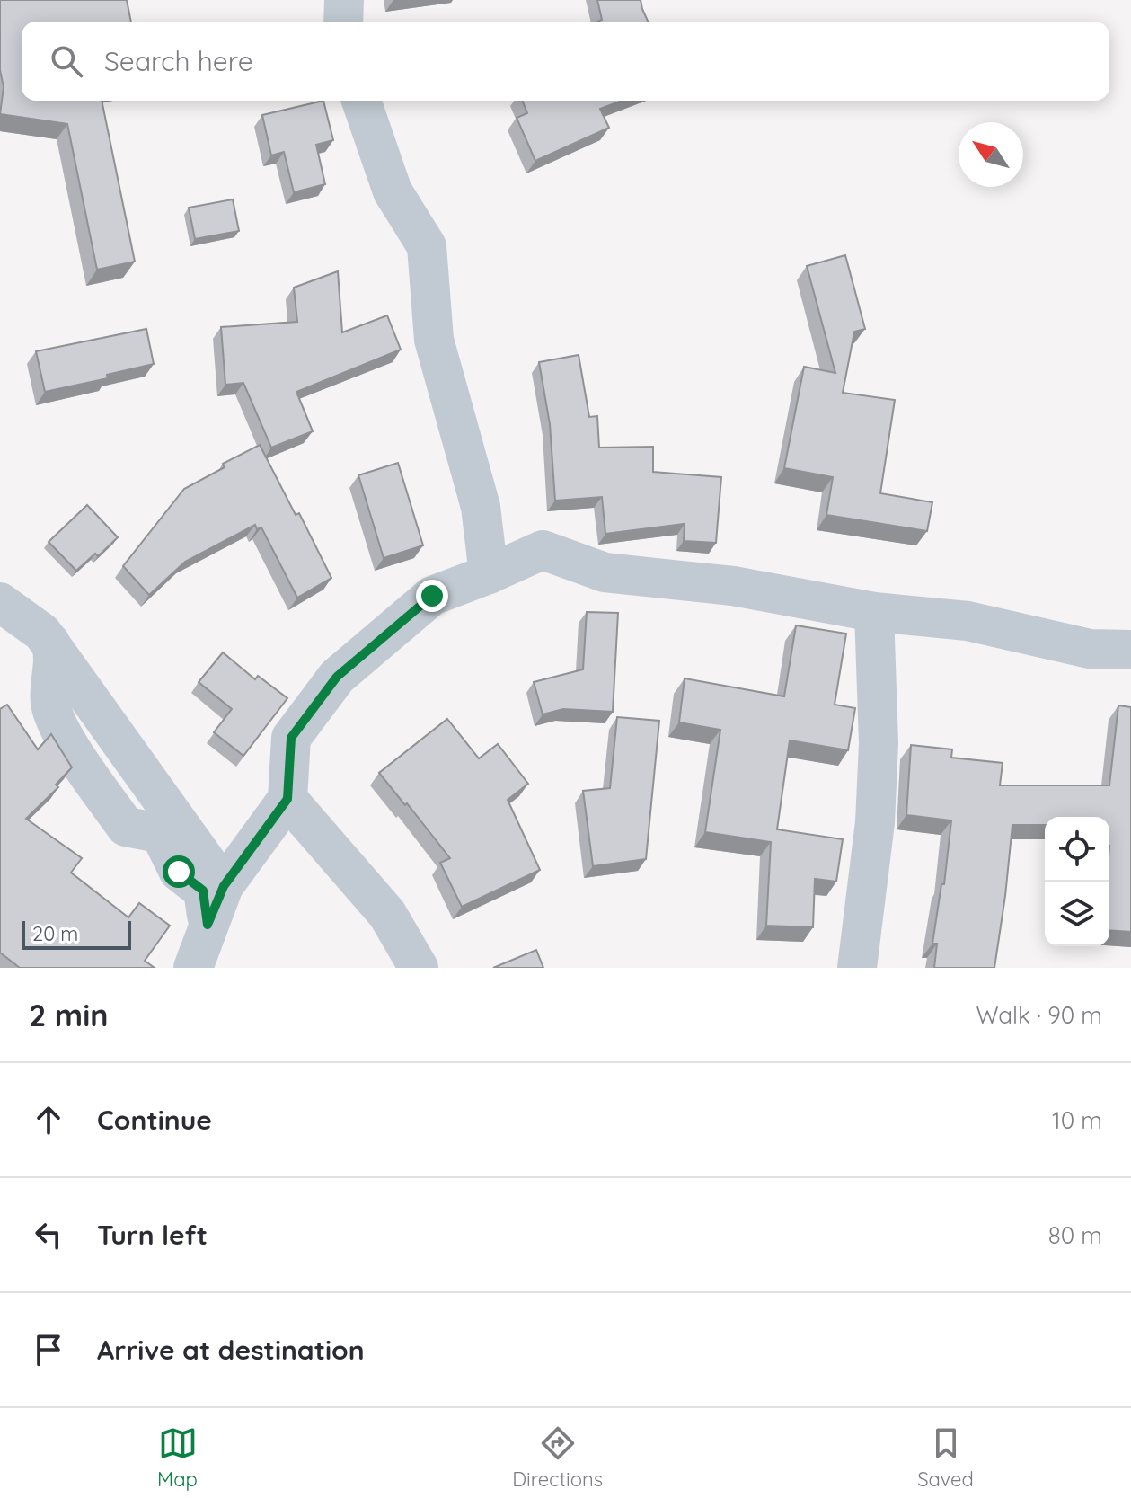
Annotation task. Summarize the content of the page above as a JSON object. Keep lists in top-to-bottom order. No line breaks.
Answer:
{"scale_bar":"20 m","north":"top left","page":{"search":"Search here","scale":"20 m","heading":["2 min","Walk · 90 m"],"list":[["Continue","10 m"],["Turn left","80 m"],"Arrive at destination"],"nav":["Map","Directions","Saved"]}}
